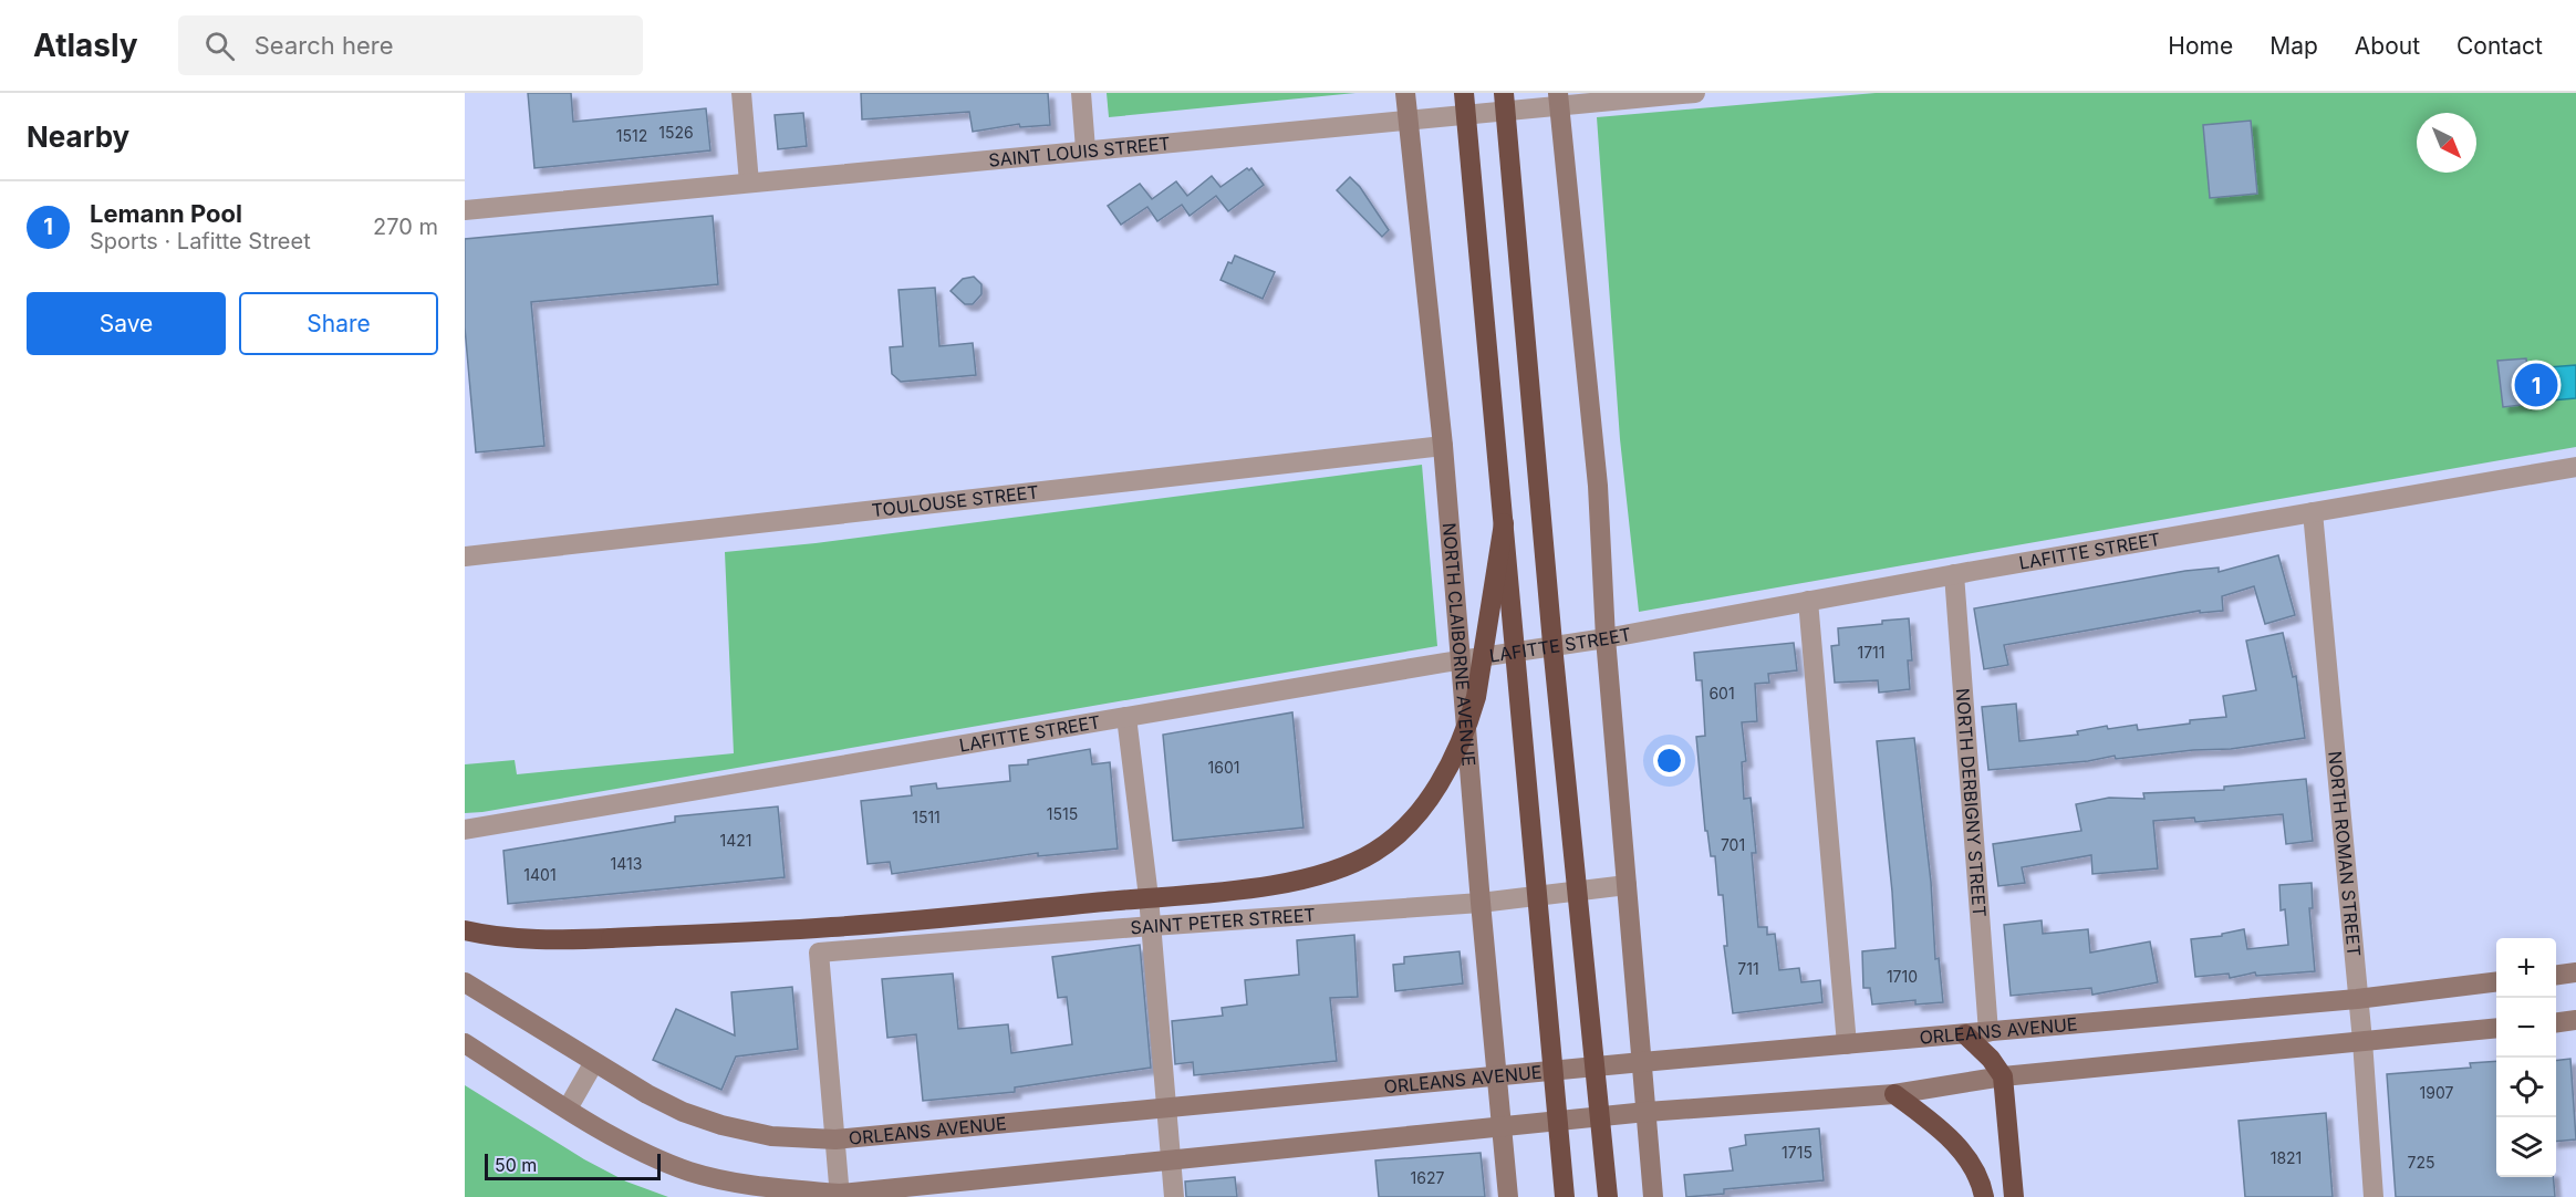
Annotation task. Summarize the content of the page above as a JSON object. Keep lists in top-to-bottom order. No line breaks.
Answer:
{"streets":{"street":["SAINT LOUIS STREET","TOULOUSE STREET","LAFITTE STREET","NORTH CLAIBORNE AVENUE","NORTH DERBIGNY STREET","NORTH ROMAN STREET","SAINT PETER STREET","ORLEANS AVENUE"]},"crossings":[["SAINT LOUIS STREET","NORTH CLAIBORNE AVENUE"],["TOULOUSE STREET","NORTH CLAIBORNE AVENUE"],["LAFITTE STREET","NORTH CLAIBORNE AVENUE"],["LAFITTE STREET","NORTH DERBIGNY STREET"],["LAFITTE STREET","NORTH ROMAN STREET"],["NORTH CLAIBORNE AVENUE","SAINT PETER STREET"],["NORTH CLAIBORNE AVENUE","ORLEANS AVENUE"],["NORTH DERBIGNY STREET","ORLEANS AVENUE"],["NORTH ROMAN STREET","ORLEANS AVENUE"],["SAINT PETER STREET","ORLEANS AVENUE"]],"house_numbers":["1526","1512","1711","601","1601","1515","1511","1421","701","1413","1401","711","1710","1907","1715","1821","725","1627"],"scale_bar":"50 m","north":"bottom right","page":{"header":"Atlasly","search":"Search here","nav":["Home","Map","About","Contact"],"heading":"Nearby","list":[{"mark":"1","name":"Lemann Pool","note":"Sports · Lafitte Street","value":"270 m"}],"buttons":["Save","Share"],"pins":"1","map_buttons":["+","−"],"scale":"50 m"}}
